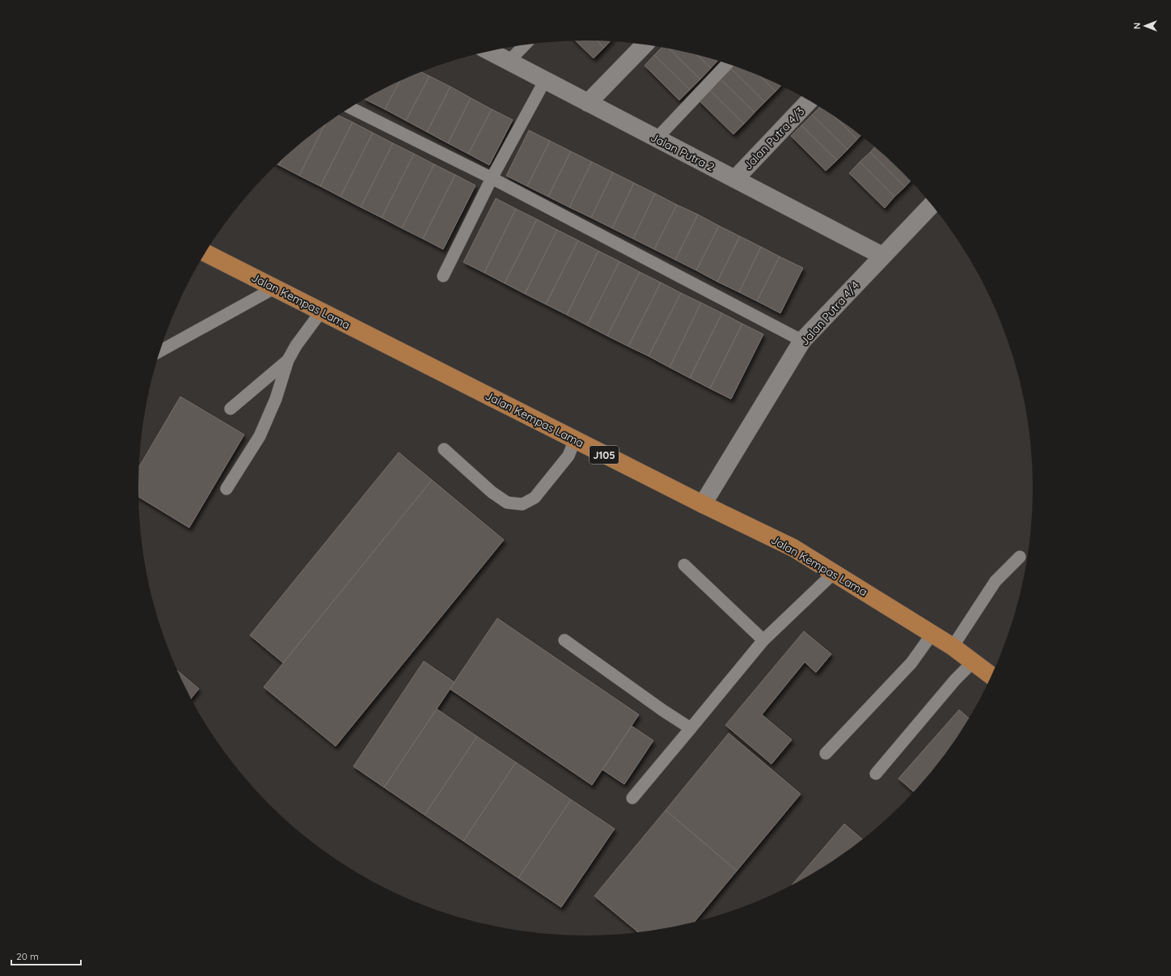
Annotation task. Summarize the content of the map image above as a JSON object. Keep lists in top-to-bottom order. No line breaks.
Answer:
{"streets":{"main road":["Jalan Kempas Lama","J105"],"street":["Jalan Putra 4/3","Jalan Putra 2","Jalan Putra 4/4"]},"crossings":[["Jalan Putra 4/3","Jalan Putra 2"],["Jalan Putra 2","Jalan Putra 4/4"],["Jalan Kempas Lama","Jalan Putra 4/4"]],"scale_bar":"20 m","north":"left"}
